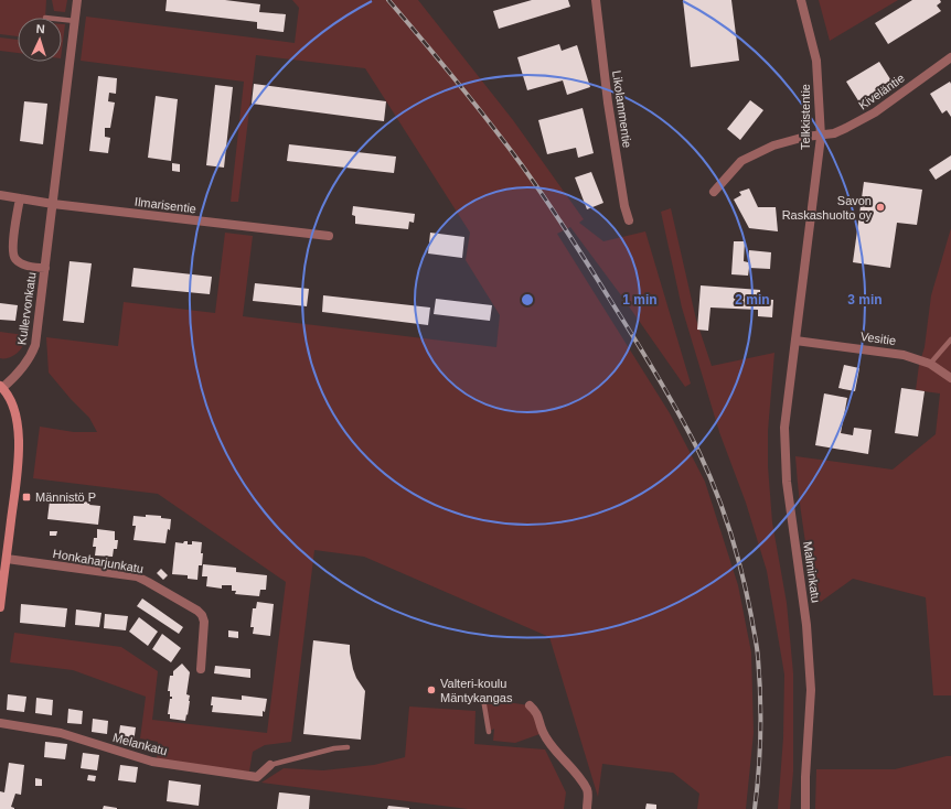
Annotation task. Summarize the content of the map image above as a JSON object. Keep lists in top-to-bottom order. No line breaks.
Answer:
{"streets":{"main road":["Kullervonkatu"],"street":["Kiveläntie","Likolammentie","Telkkistentie","Ilmarisentie","Vesitie","Honkaharjunkatu","Malminkatu","Melankatu"]},"crossings":[["Kiveläntie","Telkkistentie"],["Telkkistentie","Vesitie"],["Telkkistentie","Malminkatu"],["Ilmarisentie","Kullervonkatu"],["Kullervonkatu","Honkaharjunkatu"],["Vesitie","Malminkatu"]],"places":{"other":["Savon Raskashuolto oy","Valteri-koulu Mäntykangas"],"transit":["Männistö P"]},"north":"top","rings":["1 min","2 min","3 min"]}
